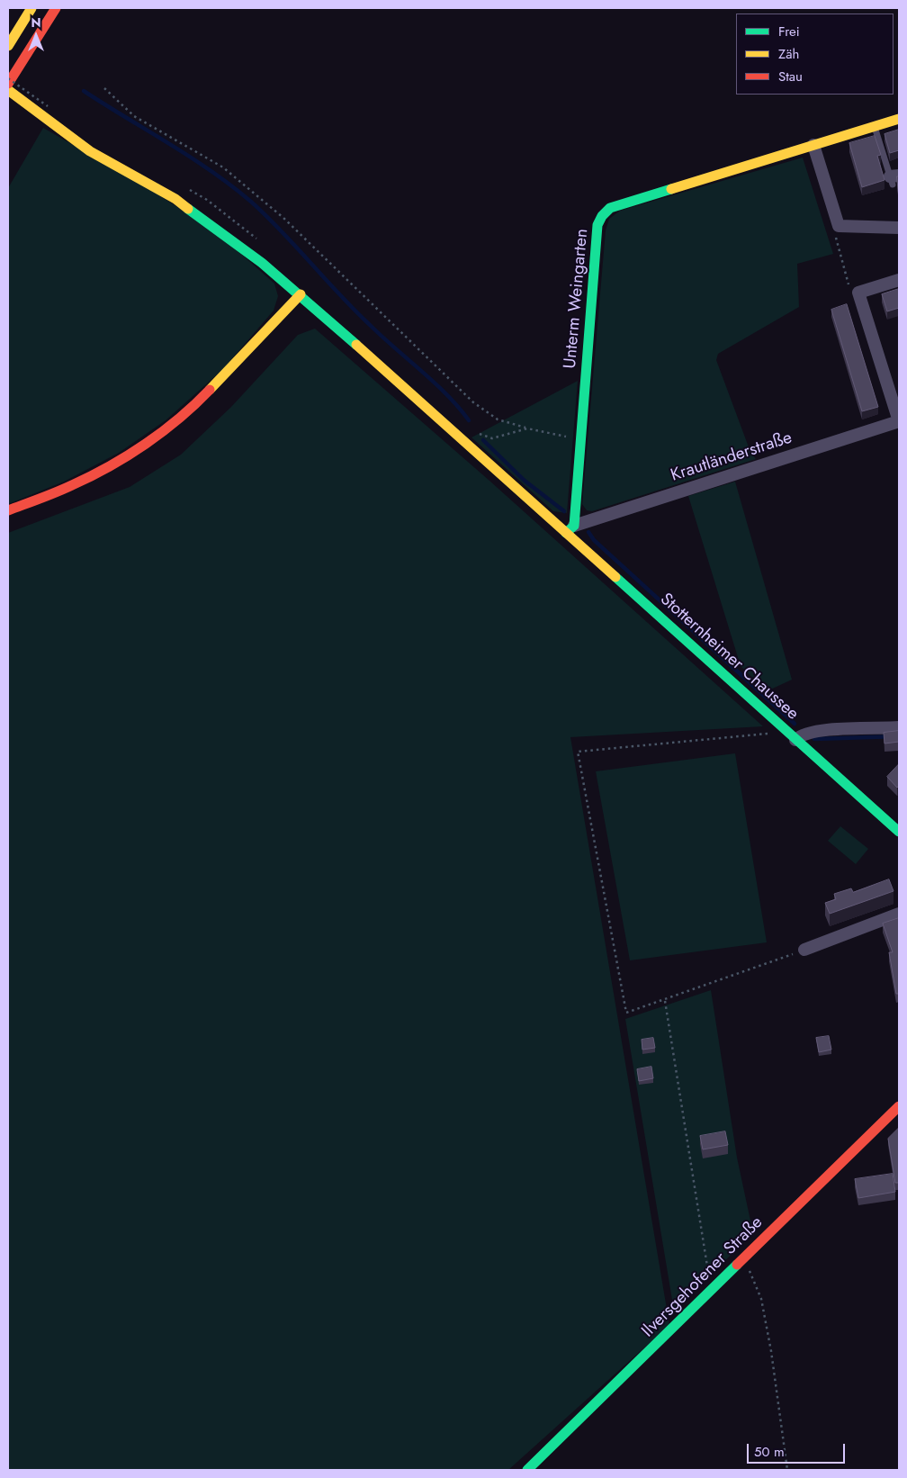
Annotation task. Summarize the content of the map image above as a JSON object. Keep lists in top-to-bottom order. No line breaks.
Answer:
{"streets":{"main road":["Unterm Weingarten","Stotternheimer Chaussee","Ilversgehofener Straße"],"street":["Krautländerstraße"]},"crossings":[["Unterm Weingarten","Krautländerstraße"],["Unterm Weingarten","Stotternheimer Chaussee"],["Krautländerstraße","Stotternheimer Chaussee"]],"legend":["Frei","Zäh","Stau"],"scale_bar":"50 m","north":"top"}
